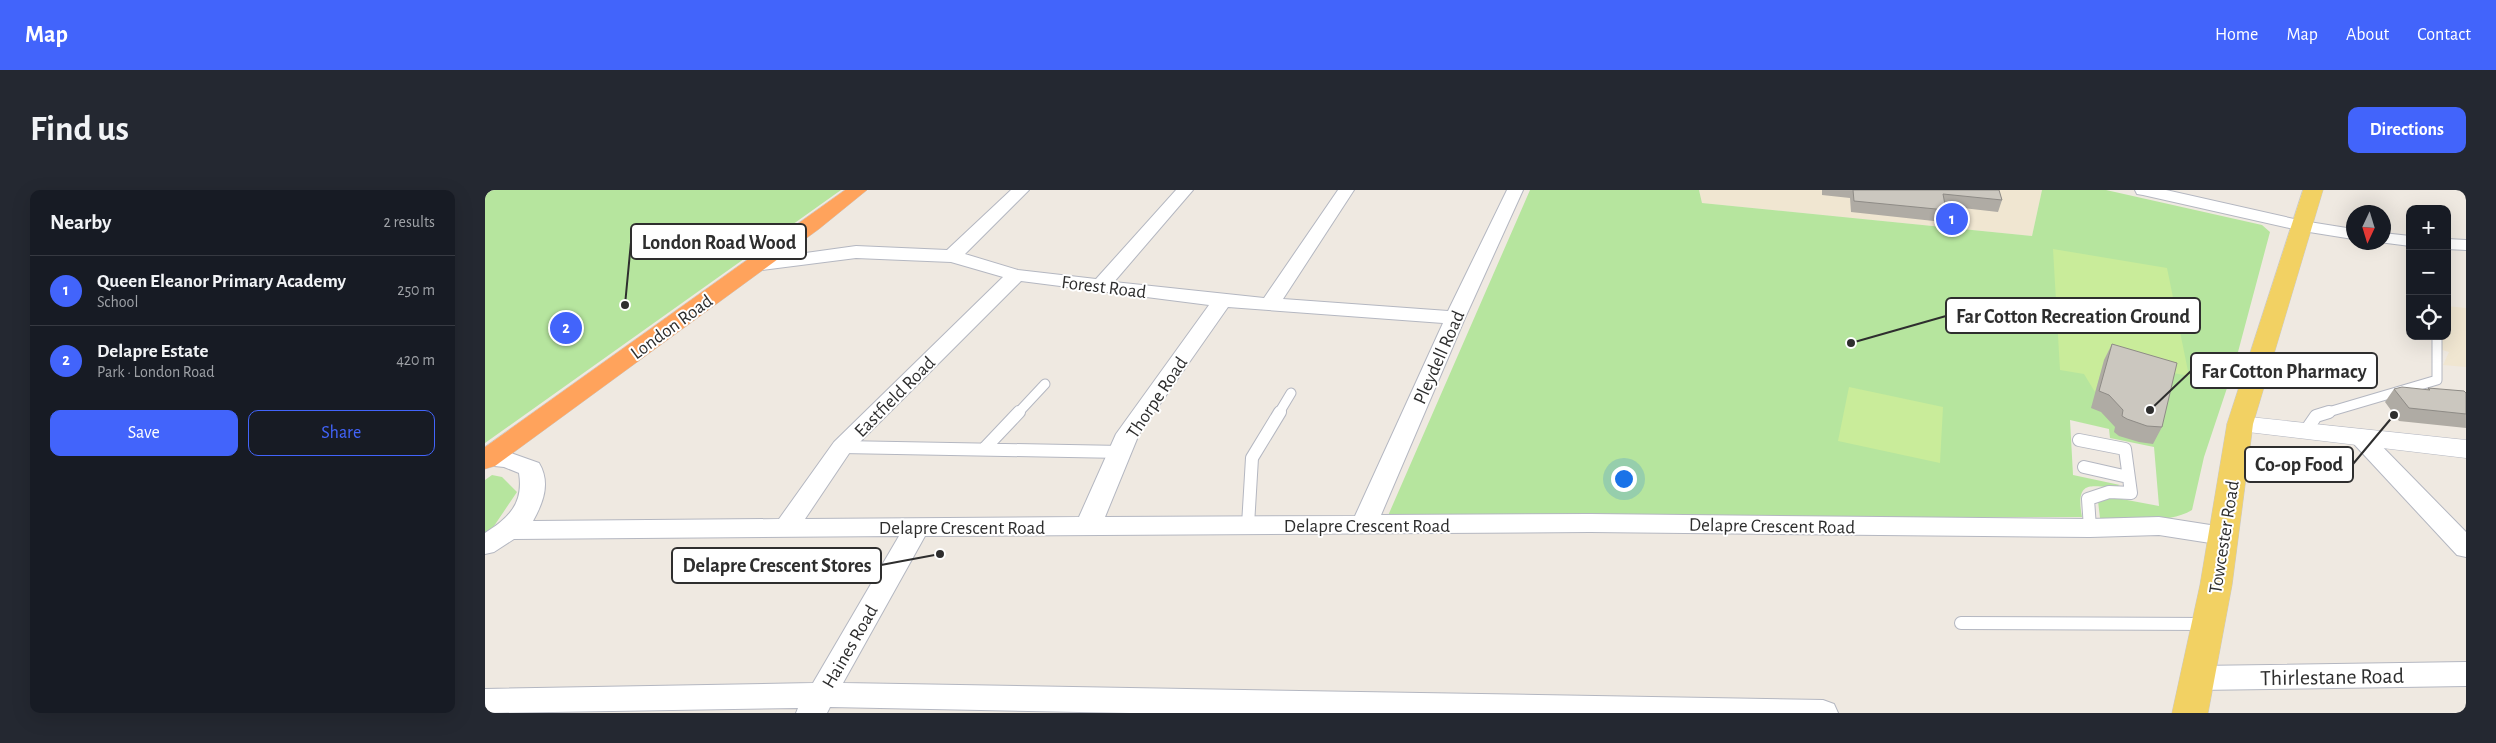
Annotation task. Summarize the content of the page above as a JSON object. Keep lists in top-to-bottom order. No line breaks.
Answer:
{"streets":{"highway":["London Road"],"main road":["Towcester Road"],"street":["Forest Road","Pleydell Road","Eastfield Road","Thorpe Road","Delapre Crescent Road","Haines Road","Thirlestane Road"]},"crossings":[["Forest Road","London Road"],["Forest Road","Pleydell Road"],["Forest Road","Eastfield Road"],["Forest Road","Thorpe Road"],["Pleydell Road","Delapre Crescent Road"],["Eastfield Road","Delapre Crescent Road"],["Thorpe Road","Delapre Crescent Road"],["Delapre Crescent Road","Towcester Road"],["Delapre Crescent Road","Haines Road"],["Towcester Road","Thirlestane Road"]],"places":["London Road Wood","Far Cotton Recreation Ground","Far Cotton Pharmacy","Co-op Food","Delapre Crescent Stores"],"north":"bottom","page":{"header":"Map","nav":["Home","Map","About","Contact"],"buttons":["Directions",["Save","Share"]],"title":"Find us","heading":["Nearby","2 results"],"pins":["1","2"],"map_buttons":["+","−"],"list":[{"mark":"1","name":"Queen Eleanor Primary Academy","note":"School","value":"250 m"},{"mark":"2","name":"Delapre Estate","note":"Park · London Road","value":"420 m"}]}}
